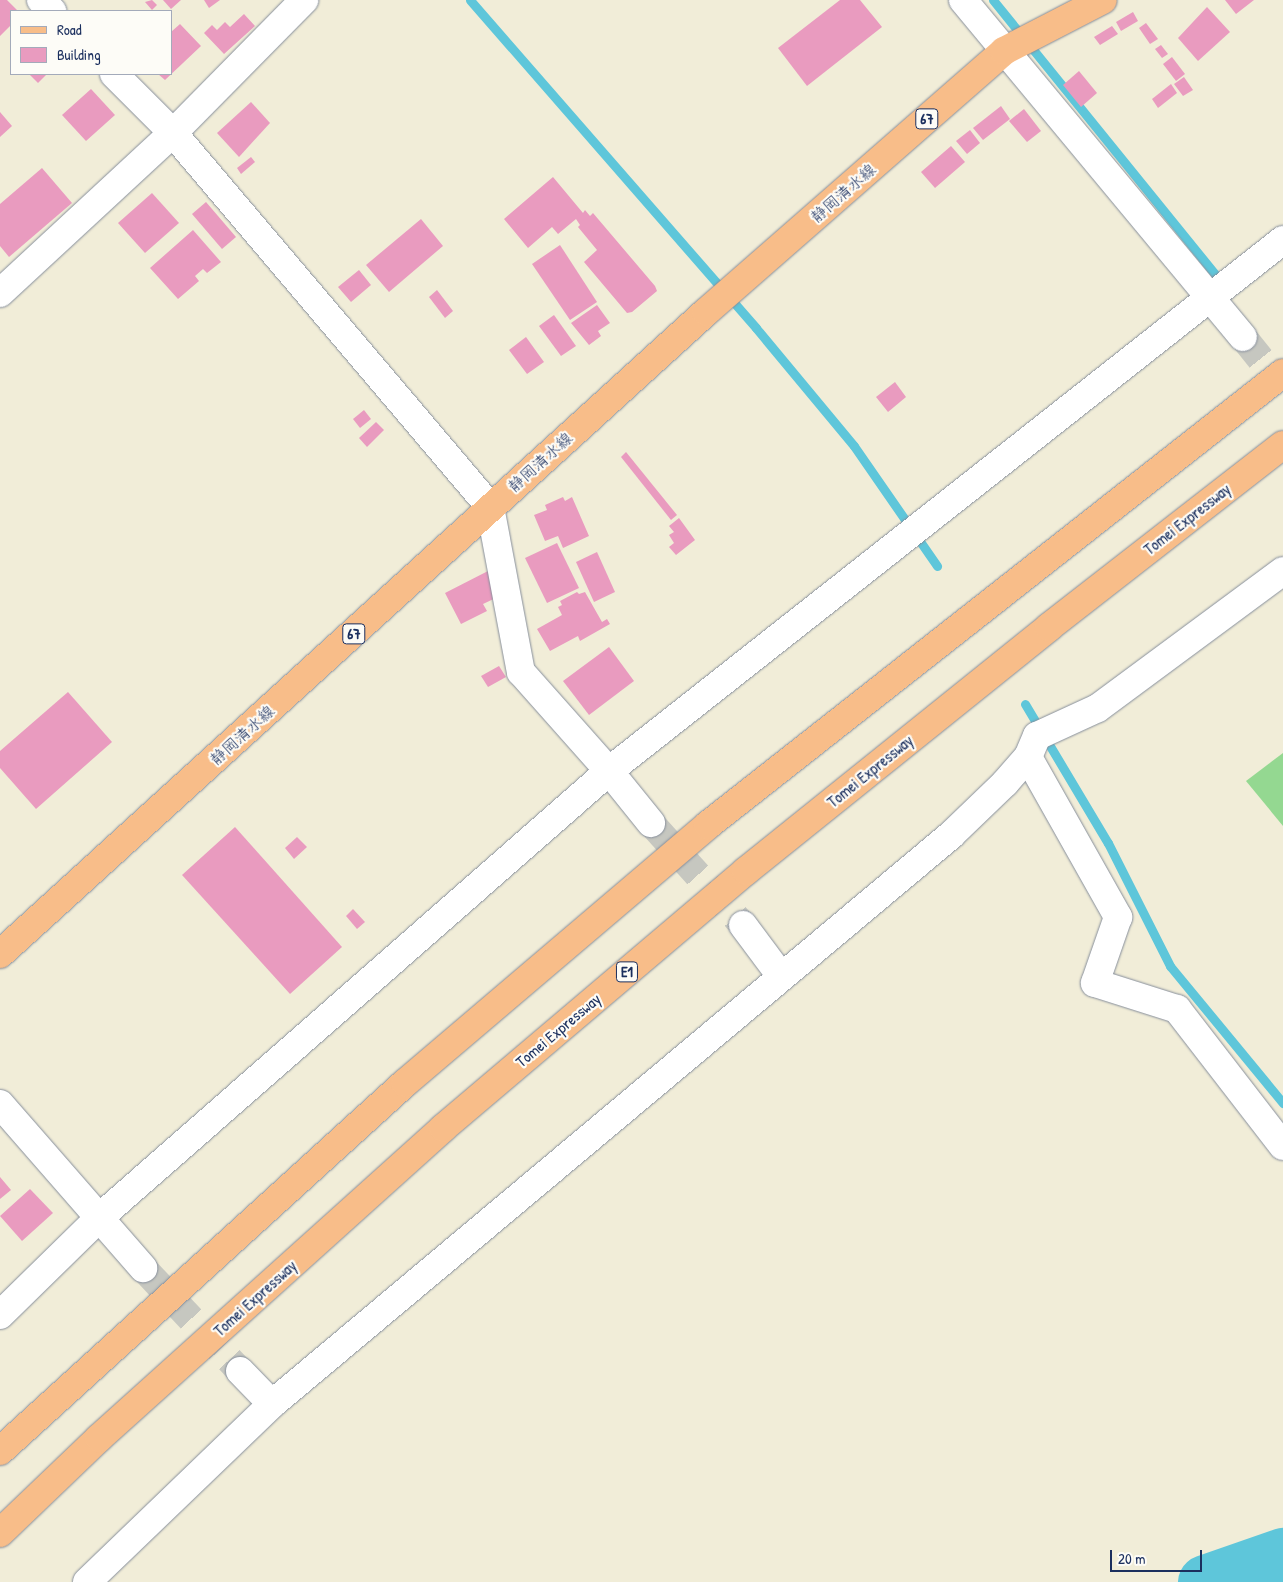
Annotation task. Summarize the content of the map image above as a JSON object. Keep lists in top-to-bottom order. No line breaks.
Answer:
{"streets":{"main road":["67","静岡清水線","Tomei Expressway","E1"]},"legend":["Road","Building"],"scale_bar":"20 m"}
